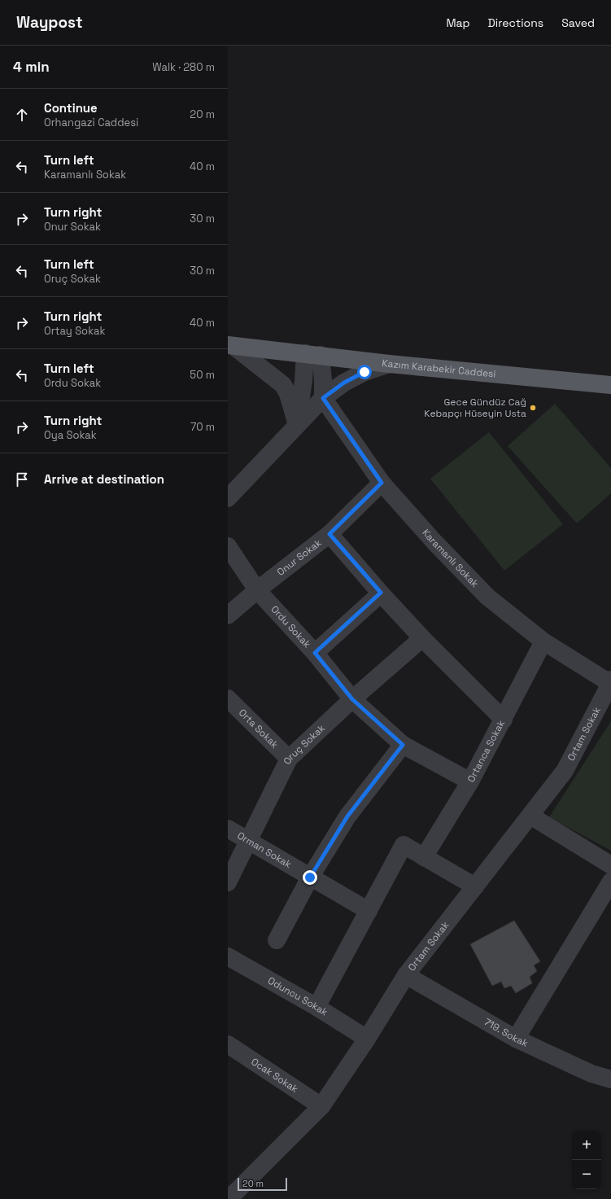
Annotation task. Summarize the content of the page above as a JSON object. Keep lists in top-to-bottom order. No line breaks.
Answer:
{"streets":{"main road":["Kazım Karabekir Caddesi"],"street":["Onur Sokak","Karamanlı Sokak","Ordu Sokak","Orta Sokak","Ortam Sokak","Oruç Sokak","Ortanca Sokak","Orman Sokak","Oduncu Sokak","719. Sokak","Ocak Sokak"]},"crossings":[["Onur Sokak","Karamanlı Sokak"],["Onur Sokak","Ordu Sokak"],["Karamanlı Sokak","Ortam Sokak"],["Karamanlı Sokak","Ortanca Sokak"],["Ordu Sokak","Oruç Sokak"],["Ordu Sokak","Ortanca Sokak"],["Orta Sokak","Oruç Sokak"],["Ortam Sokak","Oduncu Sokak"],["Ortam Sokak","719. Sokak"],["Ortam Sokak","Ocak Sokak"],["Oruç Sokak","Orman Sokak"]],"places":["Gece Gündüz Cağ Kebapçı Hüseyin Usta"],"scale_bar":"20 m","page":{"header":"Waypost","nav":["Map","Directions","Saved"],"heading":["4 min","Walk · 280 m"],"list":[["Continue","Orhangazi Caddesi","20 m"],["Turn left","Karamanlı Sokak","40 m"],["Turn right","Onur Sokak","30 m"],["Turn left","Oruç Sokak","30 m"],["Turn right","Ortay Sokak","40 m"],["Turn left","Ordu Sokak","50 m"],["Turn right","Oya Sokak","70 m"],"Arrive at destination"],"map_buttons":["+","−"],"scale":"20 m"}}
